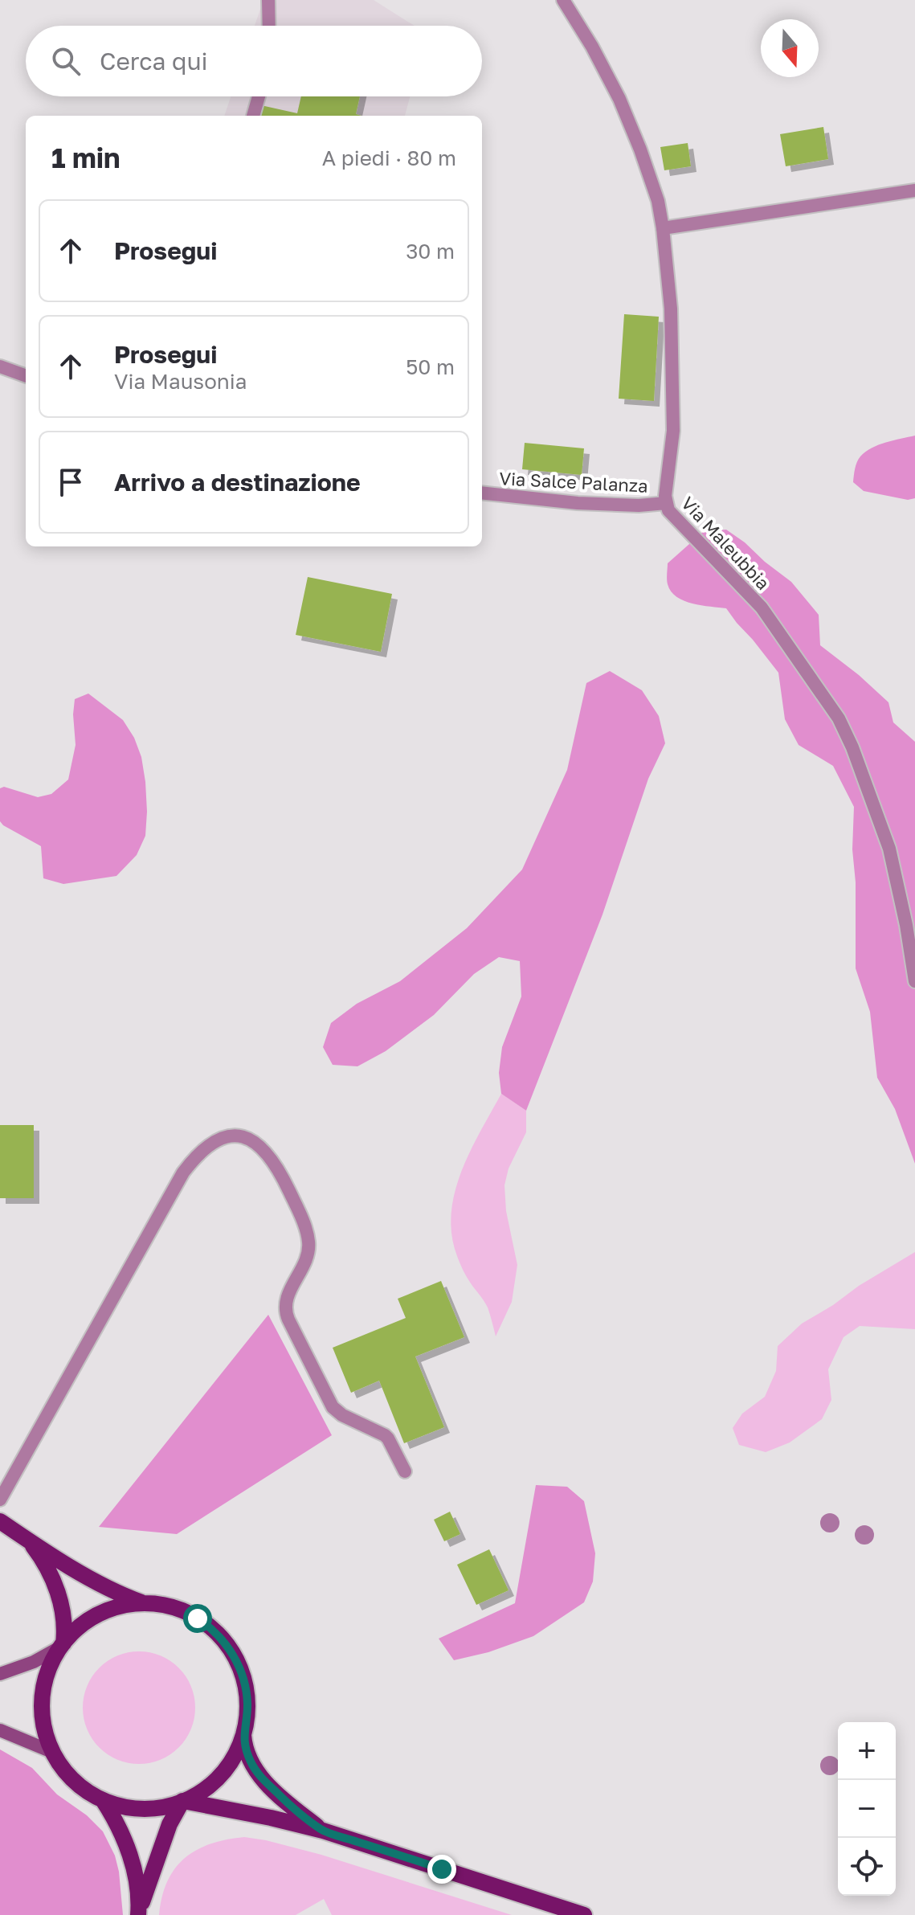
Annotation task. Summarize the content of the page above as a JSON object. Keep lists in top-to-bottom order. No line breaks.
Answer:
{"streets":{"street":["Via Salce Palanza","Via Maleubbia"]},"crossings":[["Via Salce Palanza","Via Maleubbia"]],"north":"bottom","page":{"search":"Cerca qui","heading":["1 min","A piedi · 80 m"],"list":[["Prosegui","30 m"],["Prosegui","Via Mausonia","50 m"],"Arrivo a destinazione"],"map_buttons":["+","−"]}}
